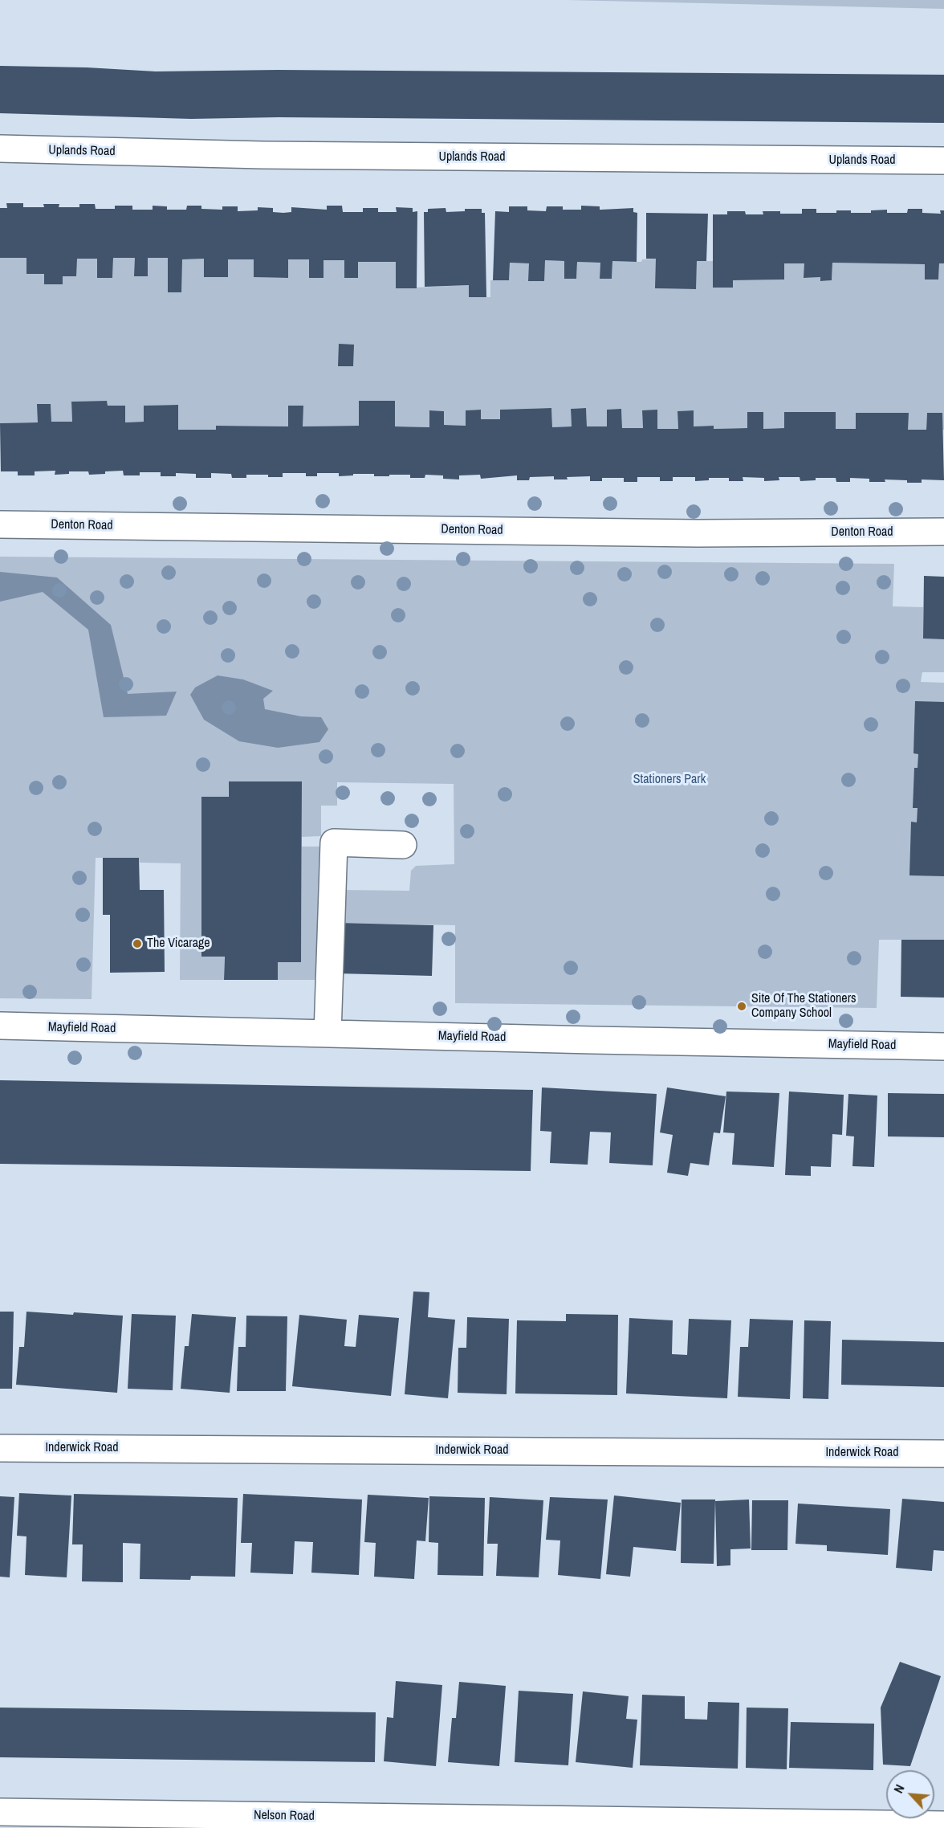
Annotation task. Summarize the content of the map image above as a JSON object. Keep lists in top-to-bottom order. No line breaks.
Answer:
{"streets":{"street":["Uplands Road","Denton Road","Mayfield Road","Inderwick Road","Nelson Road"]},"parks":["Stationers Park"],"places":["The Vicarage","Site Of The Stationers Company School"],"north":"top left"}
